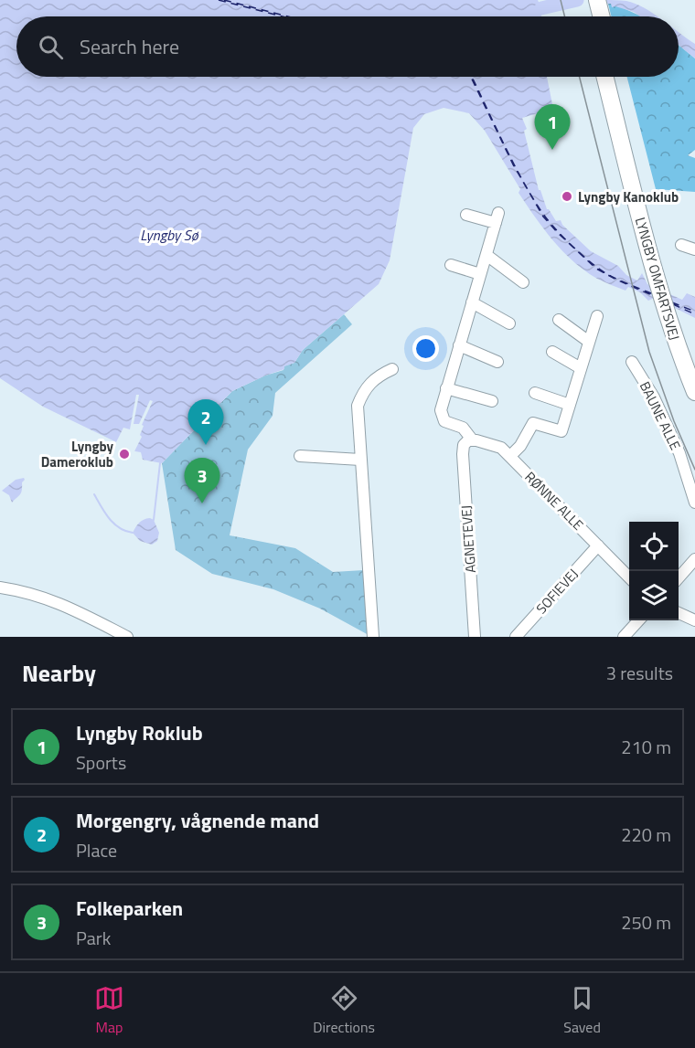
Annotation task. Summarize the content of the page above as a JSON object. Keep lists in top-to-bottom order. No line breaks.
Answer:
{"streets":{"highway":["LYNGBY OMFARTSVEJ"],"street":["BAUNE ALLE","RØNNE ALLE","AGNETEVEJ","SOFIEVEJ"]},"crossings":[["RØNNE ALLE","AGNETEVEJ"],["RØNNE ALLE","SOFIEVEJ"]],"water":["Lyngby Sø"],"places":["Lyngby Kanoklub","Lyngby Dameroklub"],"page":{"search":"Search here","pins":["1","2","3"],"heading":["Nearby","3 results"],"list":[{"mark":"1","name":"Lyngby Roklub","note":"Sports","value":"210 m"},{"mark":"2","name":"Morgengry, vågnende mand","note":"Place","value":"220 m"},{"mark":"3","name":"Folkeparken","note":"Park","value":"250 m"}],"nav":["Map","Directions","Saved"]}}
